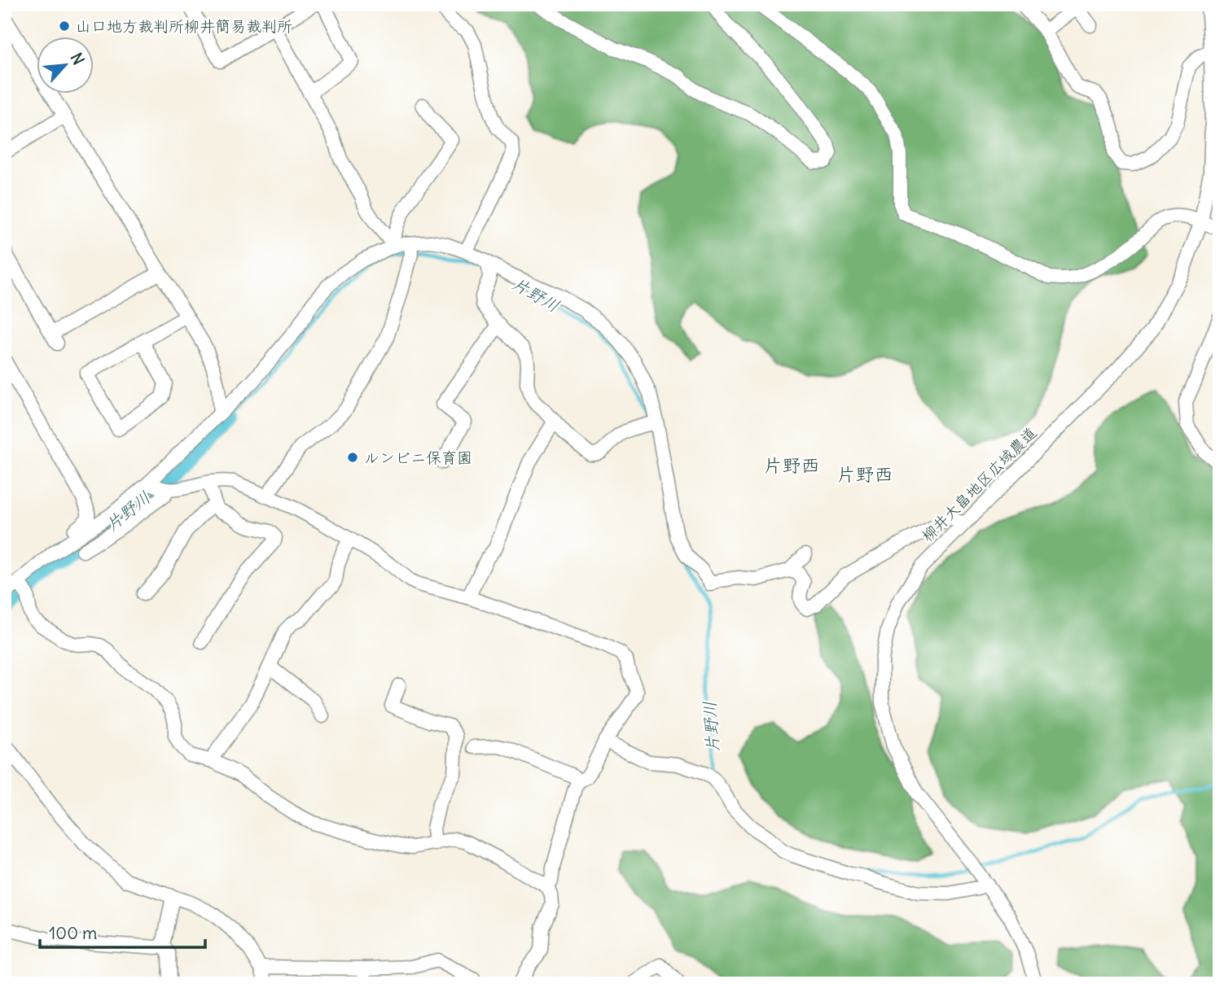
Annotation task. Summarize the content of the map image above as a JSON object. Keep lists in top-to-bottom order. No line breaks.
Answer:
{"streets":{"street":["柳井大畠地区広域農道"]},"districts":["片野西","片野西"],"water":["片野川"],"places":["山口地方裁判所柳井簡易裁判所","ルンビニ保育園"],"scale_bar":"100 m","north":"top right"}
